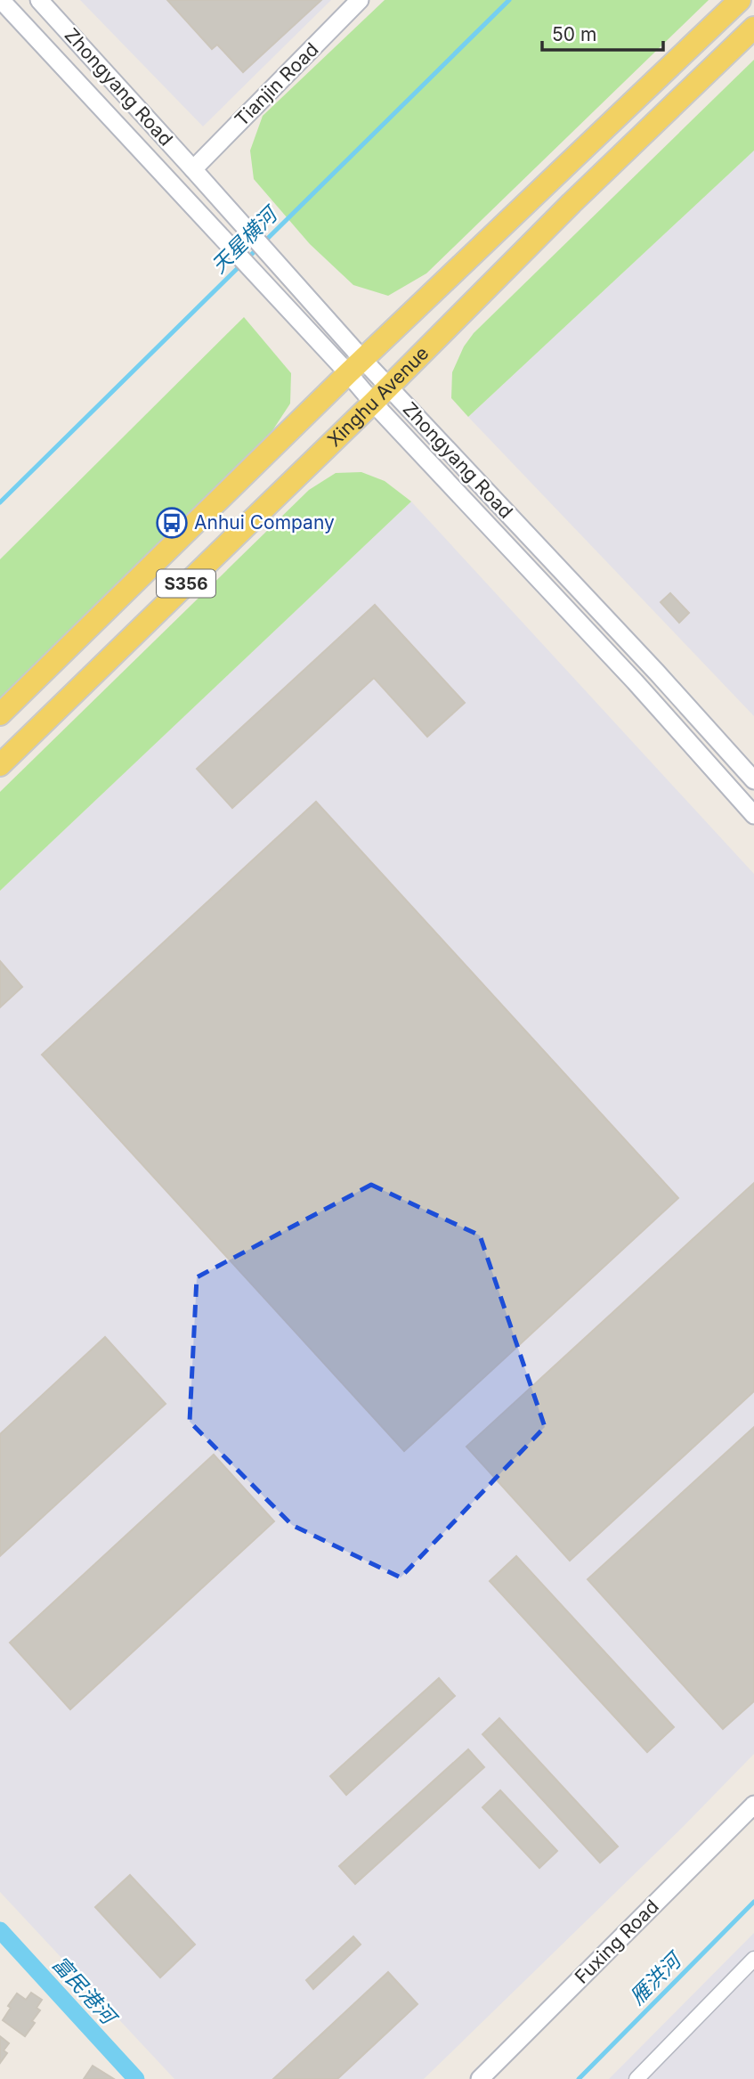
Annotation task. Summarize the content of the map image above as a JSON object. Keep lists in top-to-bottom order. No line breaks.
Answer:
{"streets":{"main road":["Xinghu Avenue","S356"],"street":["Tianjin Road","Zhongyang Road","Fuxing Road"]},"crossings":[["Tianjin Road","Zhongyang Road"],["Zhongyang Road","Xinghu Avenue"]],"water":["天星横河","雁洪河","富民港河"],"places":{"bus stop":["Anhui Company"]},"scale_bar":"50 m"}
